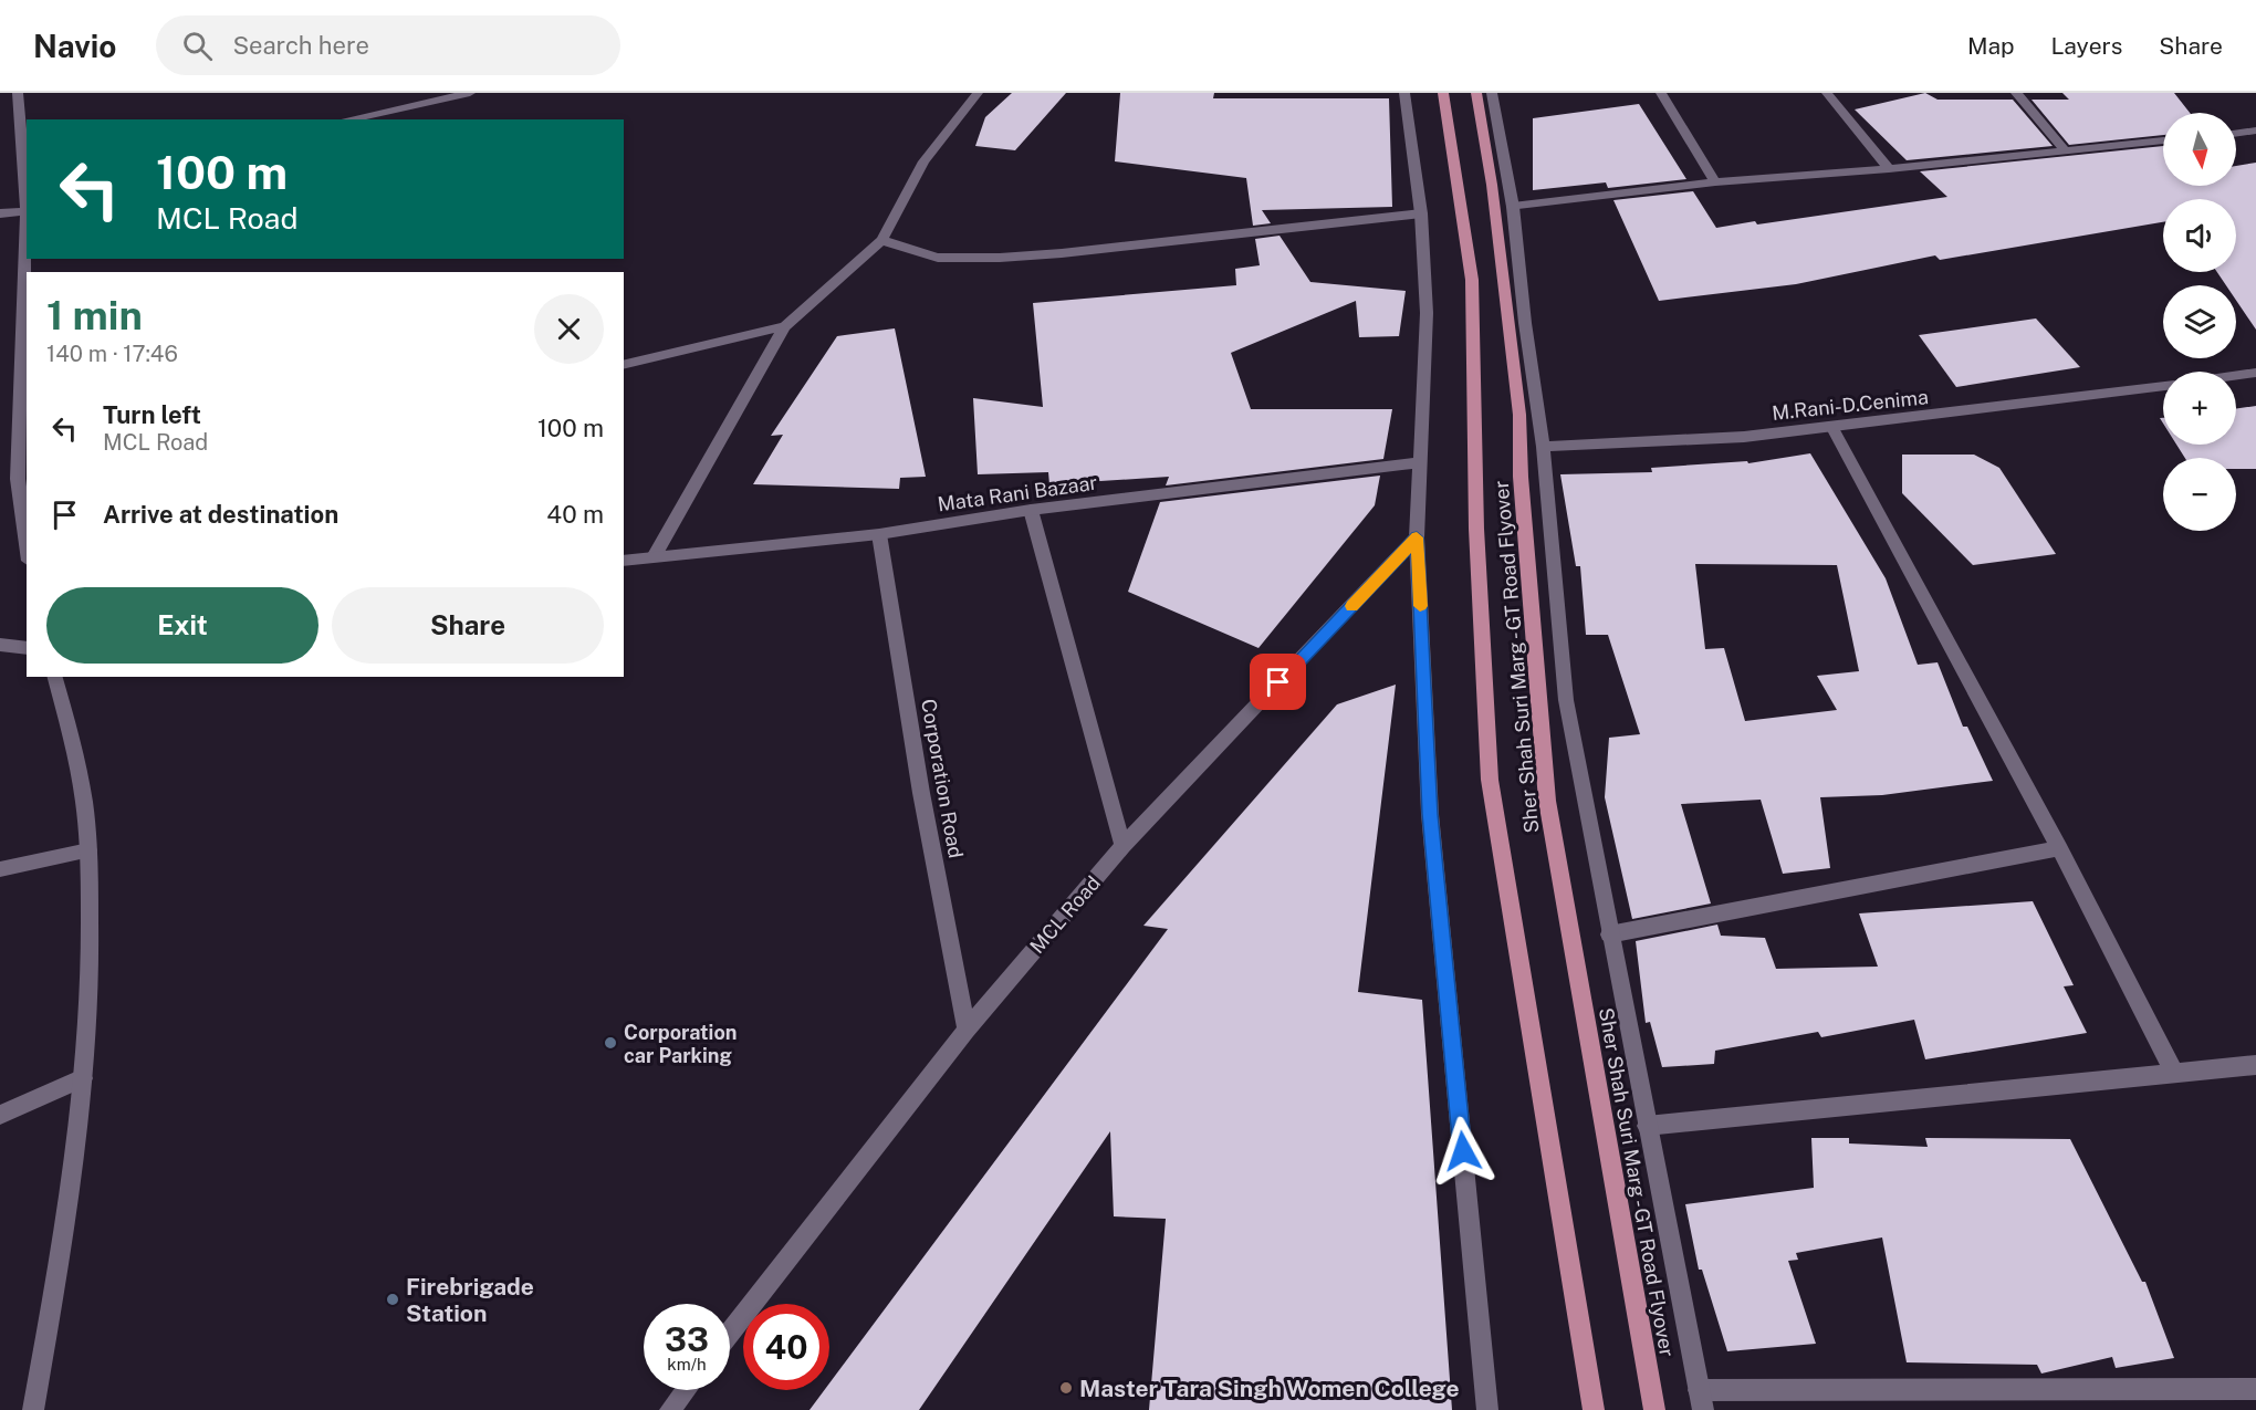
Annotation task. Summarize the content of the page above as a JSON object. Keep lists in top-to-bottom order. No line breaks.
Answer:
{"streets":{"main road":["Sher Shah Suri Marg - GT Road Flyover"],"street":["M.Rani-D.Cenima","Mata Rani Bazaar","Corporation Road","MCL Road"]},"crossings":[["Mata Rani Bazaar","Corporation Road"],["Corporation Road","MCL Road"]],"places":["Corporation car Parking","Firebrigade Station","Master Tara Singh Women College"],"north":"bottom","page":{"header":"Navio","search":"Search here","nav":["Map","Layers","Share"],"map_buttons":["+","−"],"turn":["100 m","MCL Road"],"heading":["1 min","140 m · 17:46"],"list":[{"name":"Turn left","note":"MCL Road","value":"100 m"},{"name":"Arrive at destination","value":"40 m"}],"buttons":["Exit","Share"],"speed":"33 km/h","limit":"40"}}
